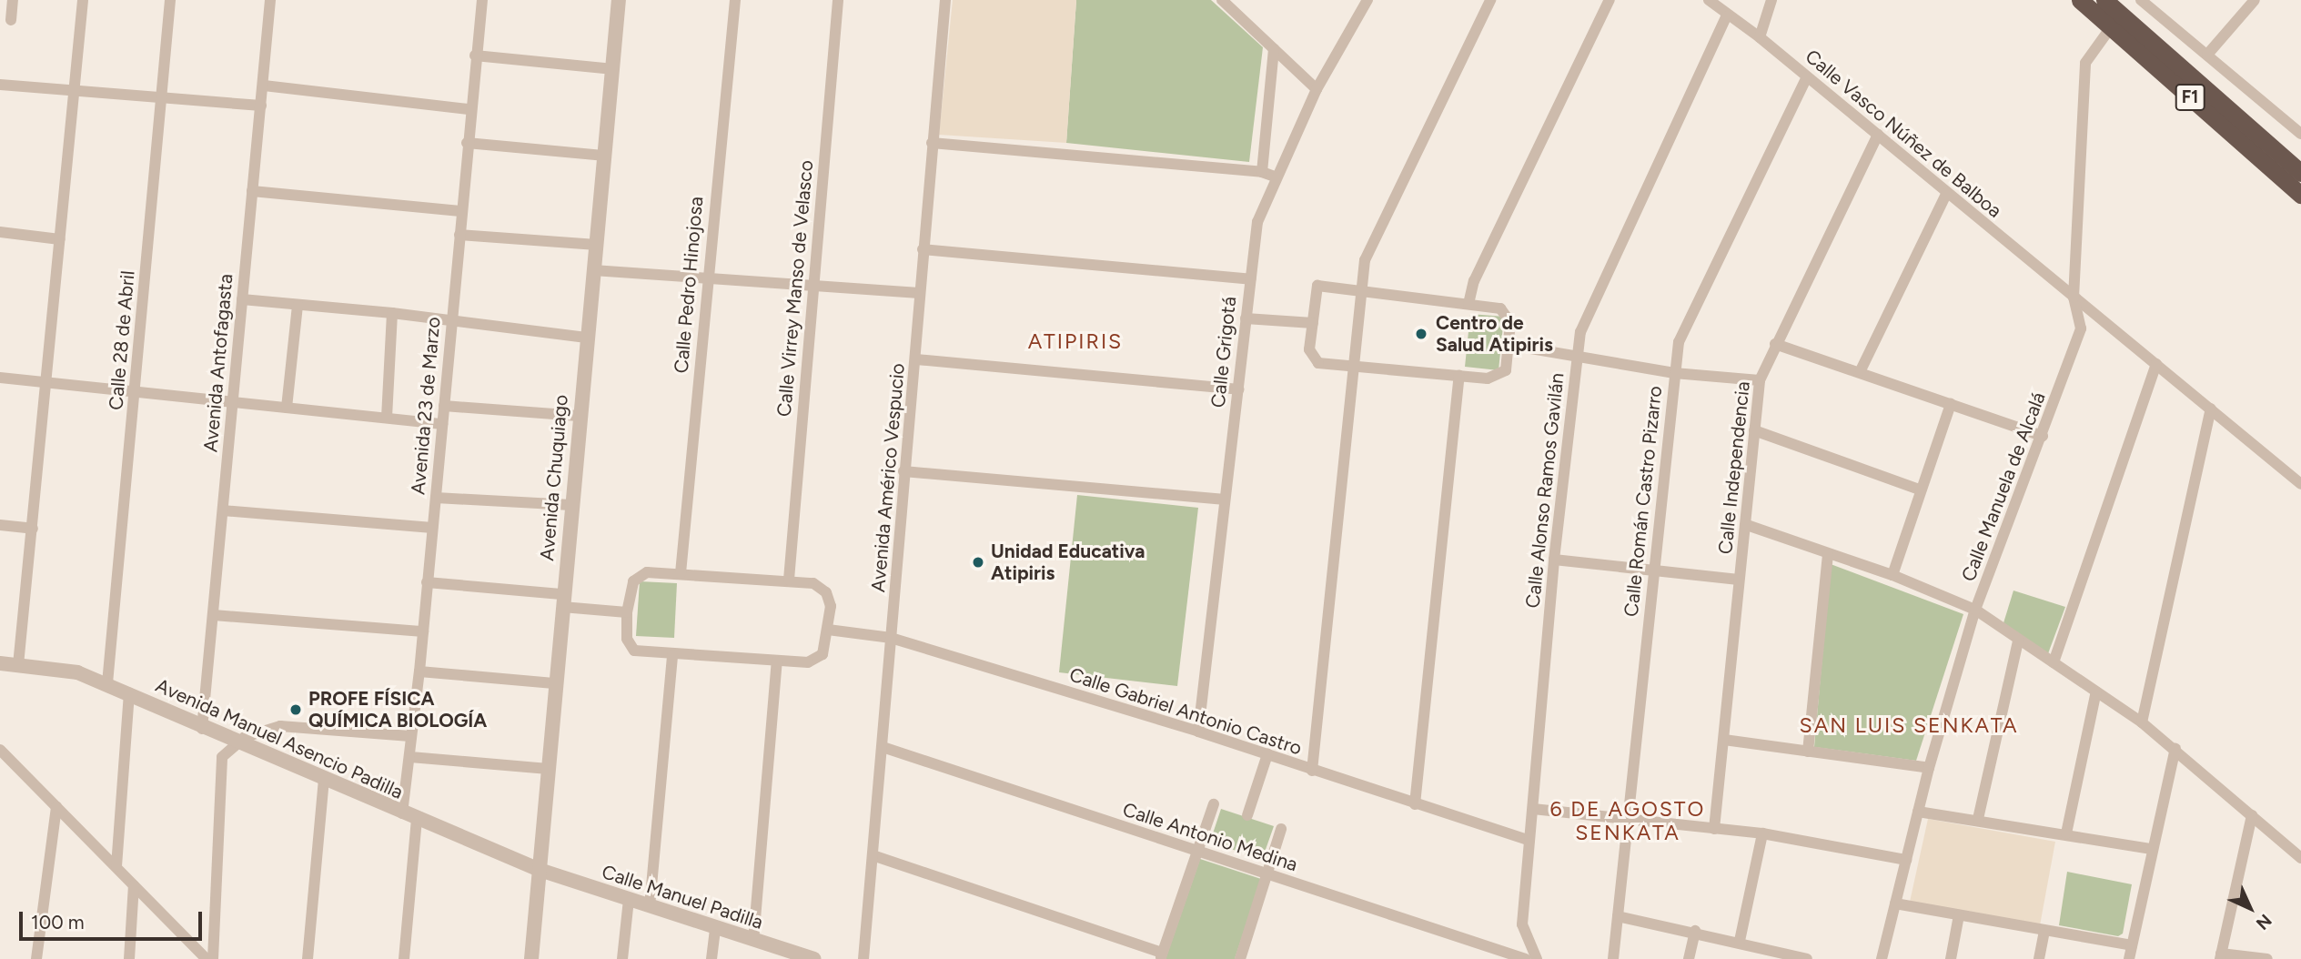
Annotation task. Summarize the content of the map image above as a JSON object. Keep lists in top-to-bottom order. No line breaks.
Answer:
{"streets":{"highway":["F1"],"street":["Calle Vasco Núñez de Balboa","Calle Pedro Hinojosa","Calle Virrey Manso de Velasco","Calle 28 de Abril","Calle Grigotá","Avenida Antofagasta","Avenida 23 de Marzo","Calle Independencia","Avenida Chuquiago","Avenida Américo Vespucio","Calle Manuela de Alcalá","Calle Alonso Ramos Gavilán","Calle Román Castro Pizarro","Calle Gabriel Antonio Castro","Avenida Manuel Asencio Padilla","Calle Antonio Medina","Calle Manuel Padilla"]},"crossings":[["F1","Calle Manuela de Alcalá"],["Calle Vasco Núñez de Balboa","Calle Independencia"],["Calle Vasco Núñez de Balboa","Calle Manuela de Alcalá"],["Calle Vasco Núñez de Balboa","Calle Alonso Ramos Gavilán"],["Calle Vasco Núñez de Balboa","Calle Román Castro Pizarro"],["Calle 28 de Abril","Avenida Manuel Asencio Padilla"],["Calle Grigotá","Calle Gabriel Antonio Castro"],["Avenida Antofagasta","Avenida Manuel Asencio Padilla"],["Avenida 23 de Marzo","Avenida Manuel Asencio Padilla"],["Avenida Chuquiago","Avenida Manuel Asencio Padilla"],["Avenida Chuquiago","Calle Manuel Padilla"],["Avenida Américo Vespucio","Calle Gabriel Antonio Castro"],["Avenida Américo Vespucio","Calle Antonio Medina"],["Calle Alonso Ramos Gavilán","Calle Gabriel Antonio Castro"],["Avenida Manuel Asencio Padilla","Calle Manuel Padilla"]],"districts":["ATIPIRIS","SAN LUIS SENKATA","6 DE AGOSTO SENKATA"],"places":["Centro de Salud Atipiris","Unidad Educativa Atipiris","PROFE FÍSICA QUÍMICA BIOLOGÍA"],"scale_bar":"100 m","north":"bottom right"}
